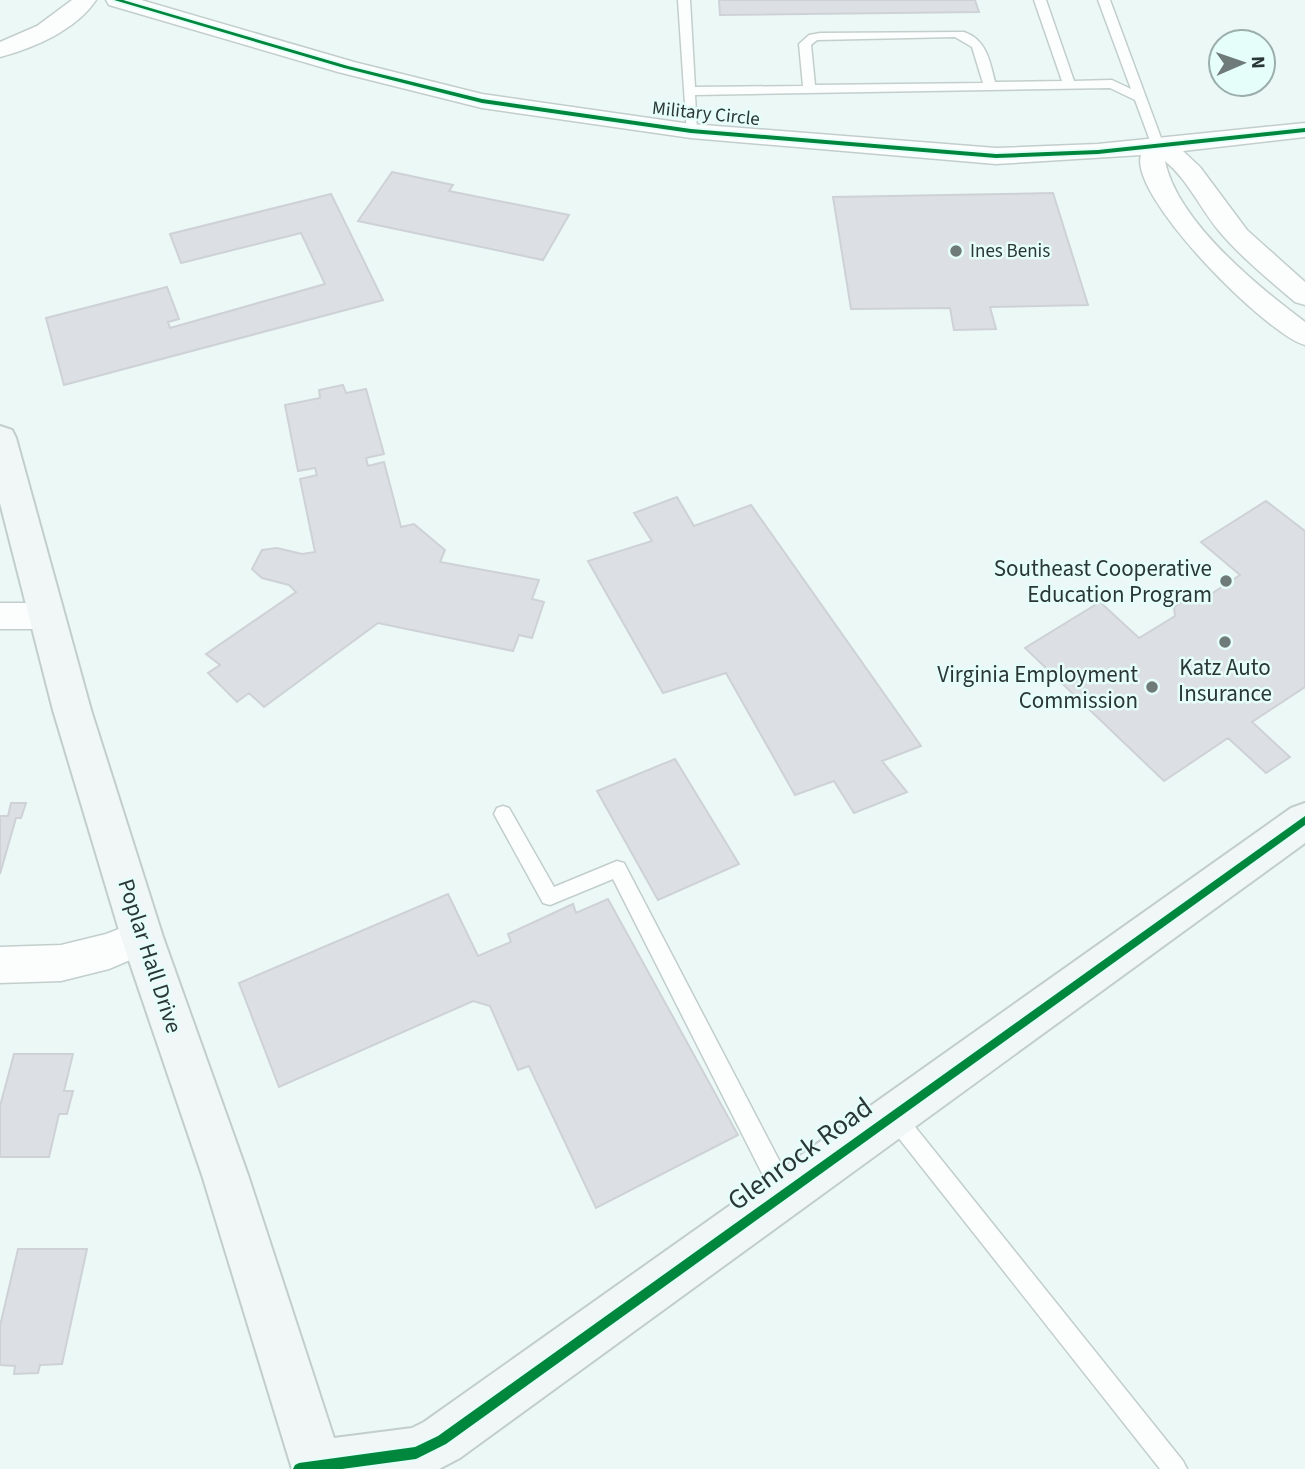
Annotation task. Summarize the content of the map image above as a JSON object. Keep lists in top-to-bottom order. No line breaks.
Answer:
{"streets":{"street":["Military Circle","Poplar Hall Drive","Glenrock Road"]},"crossings":[["Poplar Hall Drive","Glenrock Road"]],"places":["Ines Benis","Southeast Cooperative Education Program","Katz Auto Insurance","Virginia Employment Commission"],"north":"right"}
